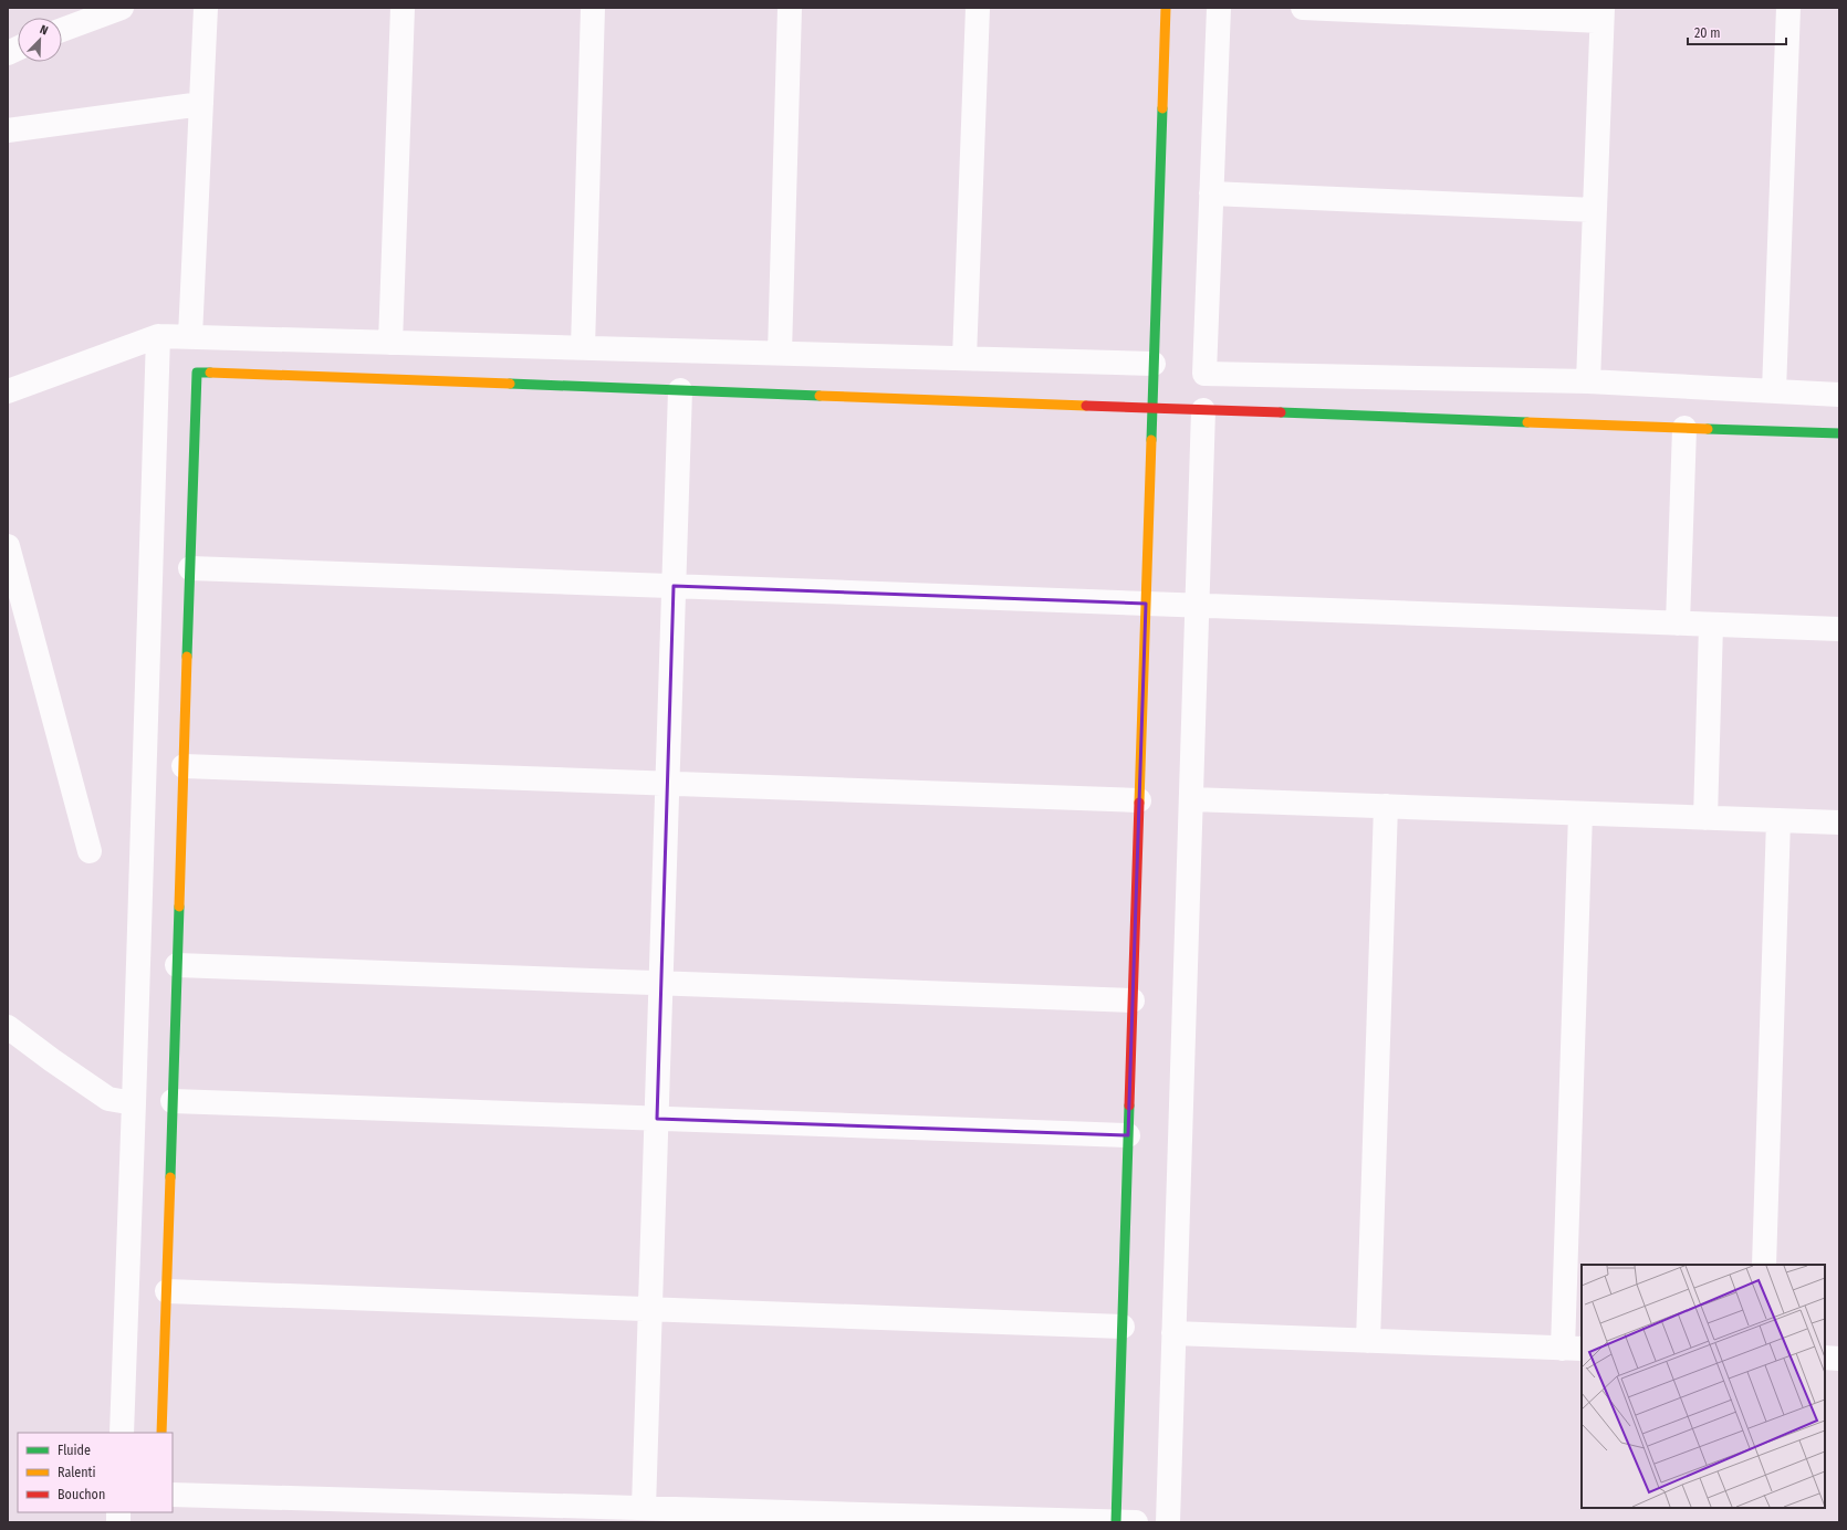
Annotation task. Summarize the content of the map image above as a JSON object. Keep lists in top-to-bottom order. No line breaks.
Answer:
{"legend":["Fluide","Ralenti","Bouchon"],"scale_bar":"20 m","north":"top right"}
